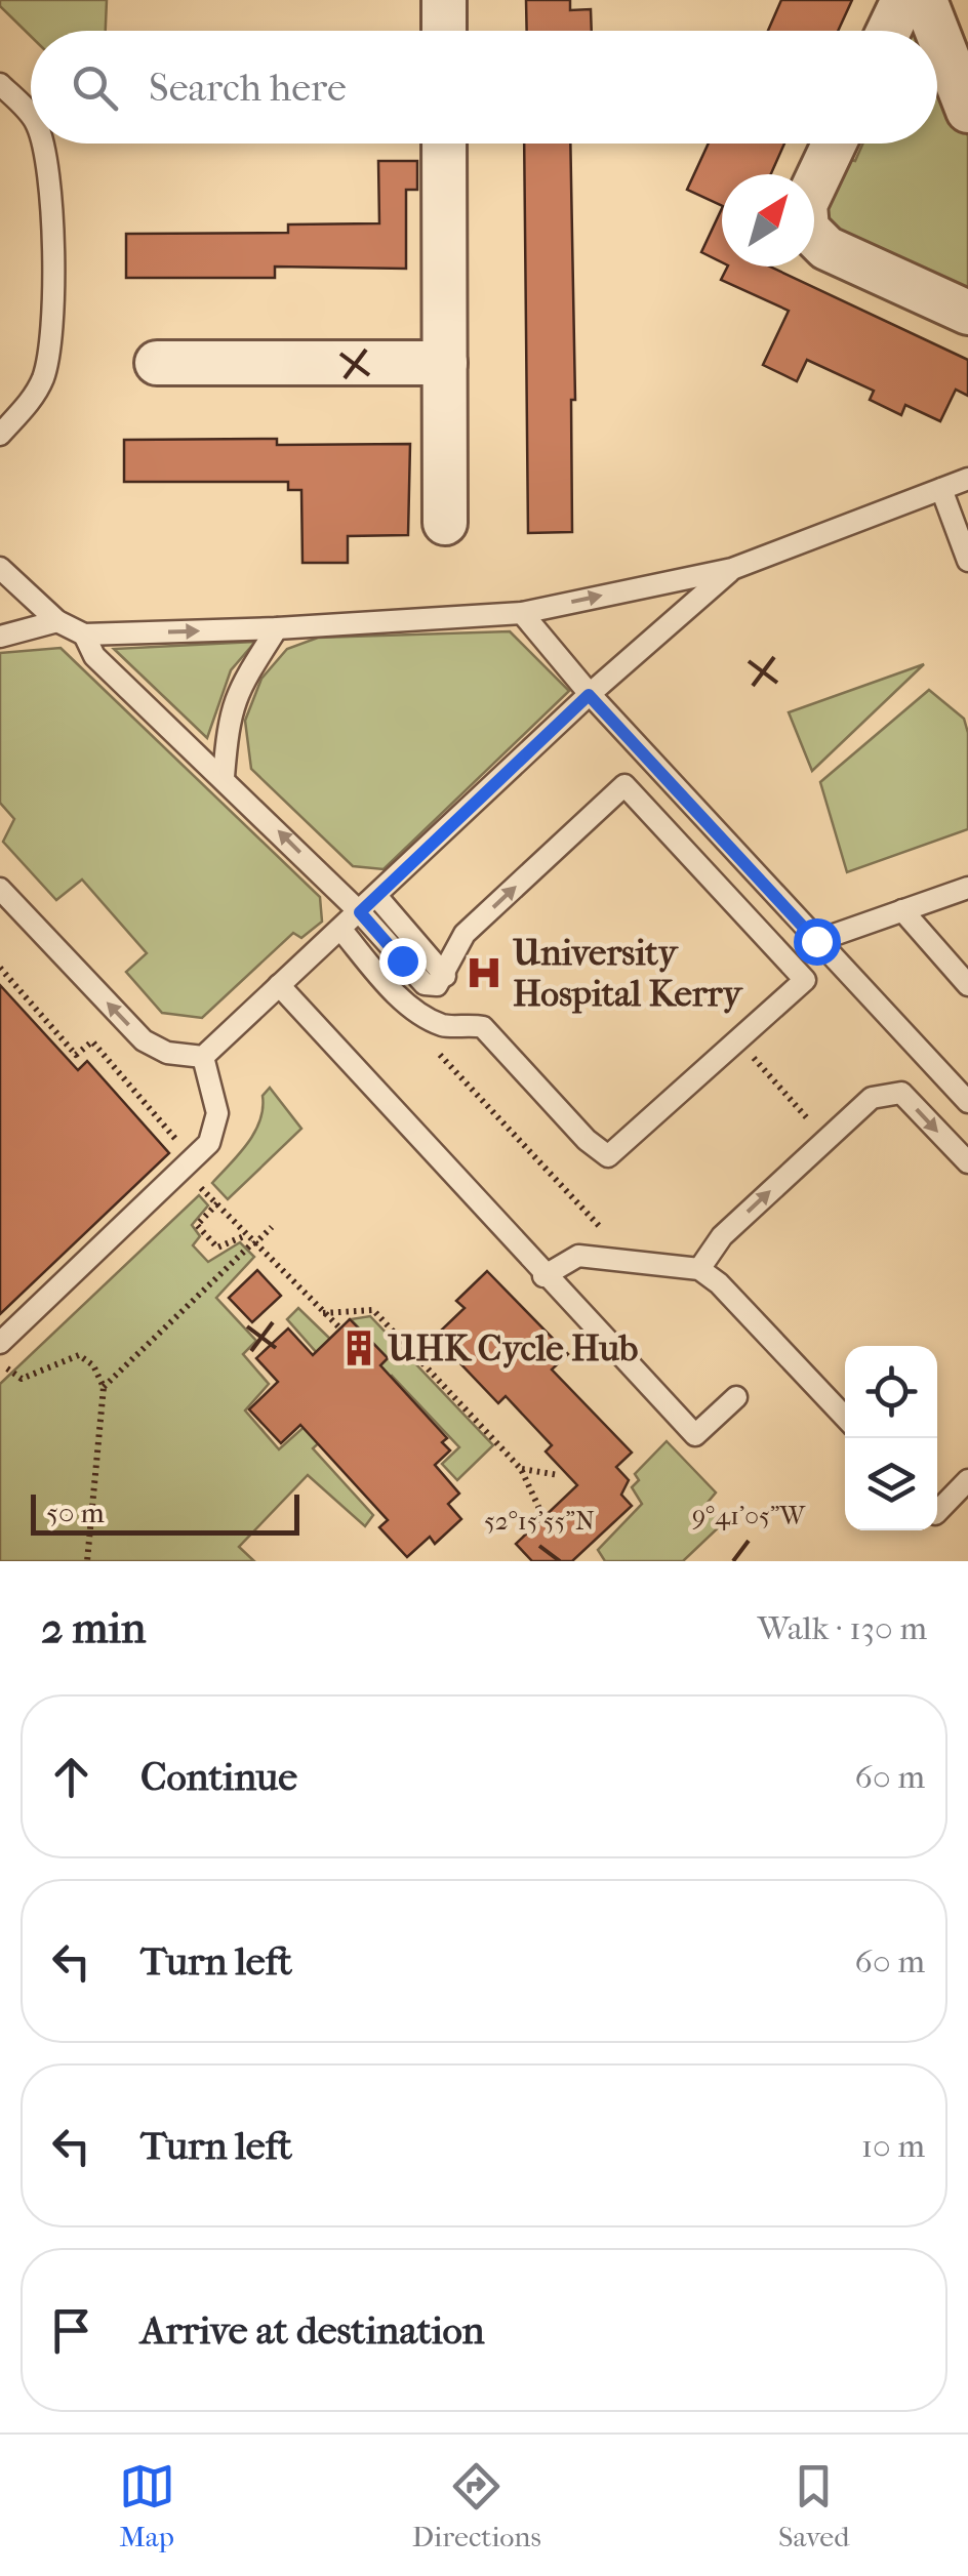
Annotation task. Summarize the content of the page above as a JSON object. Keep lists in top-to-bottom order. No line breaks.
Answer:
{"places":{"hospital":["University Hospital Kerry"],"building":["UHK Cycle Hub"]},"scale_bar":"50 m","north":"top right","page":{"search":"Search here","scale":"50 m","heading":["2 min","Walk · 130 m"],"list":[["Continue","60 m"],["Turn left","60 m"],["Turn left","10 m"],"Arrive at destination"],"nav":["Map","Directions","Saved"]},"coordinates":["9°41'05\"W","52°15'55\"N"]}
